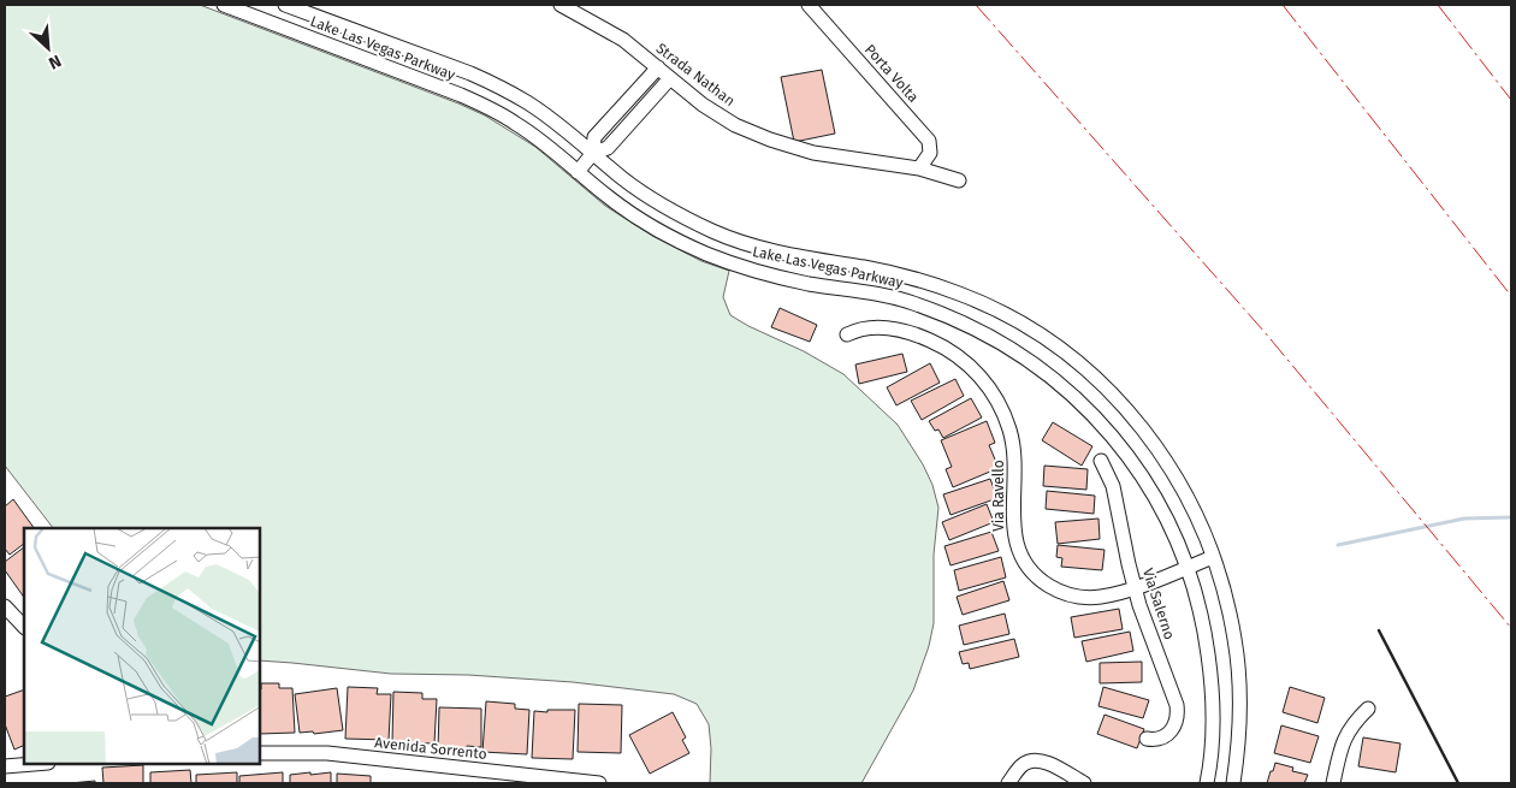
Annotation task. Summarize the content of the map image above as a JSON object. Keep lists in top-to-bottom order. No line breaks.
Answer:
{"streets":{"street":["Lake Las Vegas Parkway","Porta Volta","Strada Nathan","Via Ravello","Via Salerno","Avenida Sorrento"]},"crossings":[["Lake Las Vegas Parkway","Via Ravello"],["Porta Volta","Strada Nathan"],["Via Ravello","Via Salerno"]],"north":"bottom right"}
